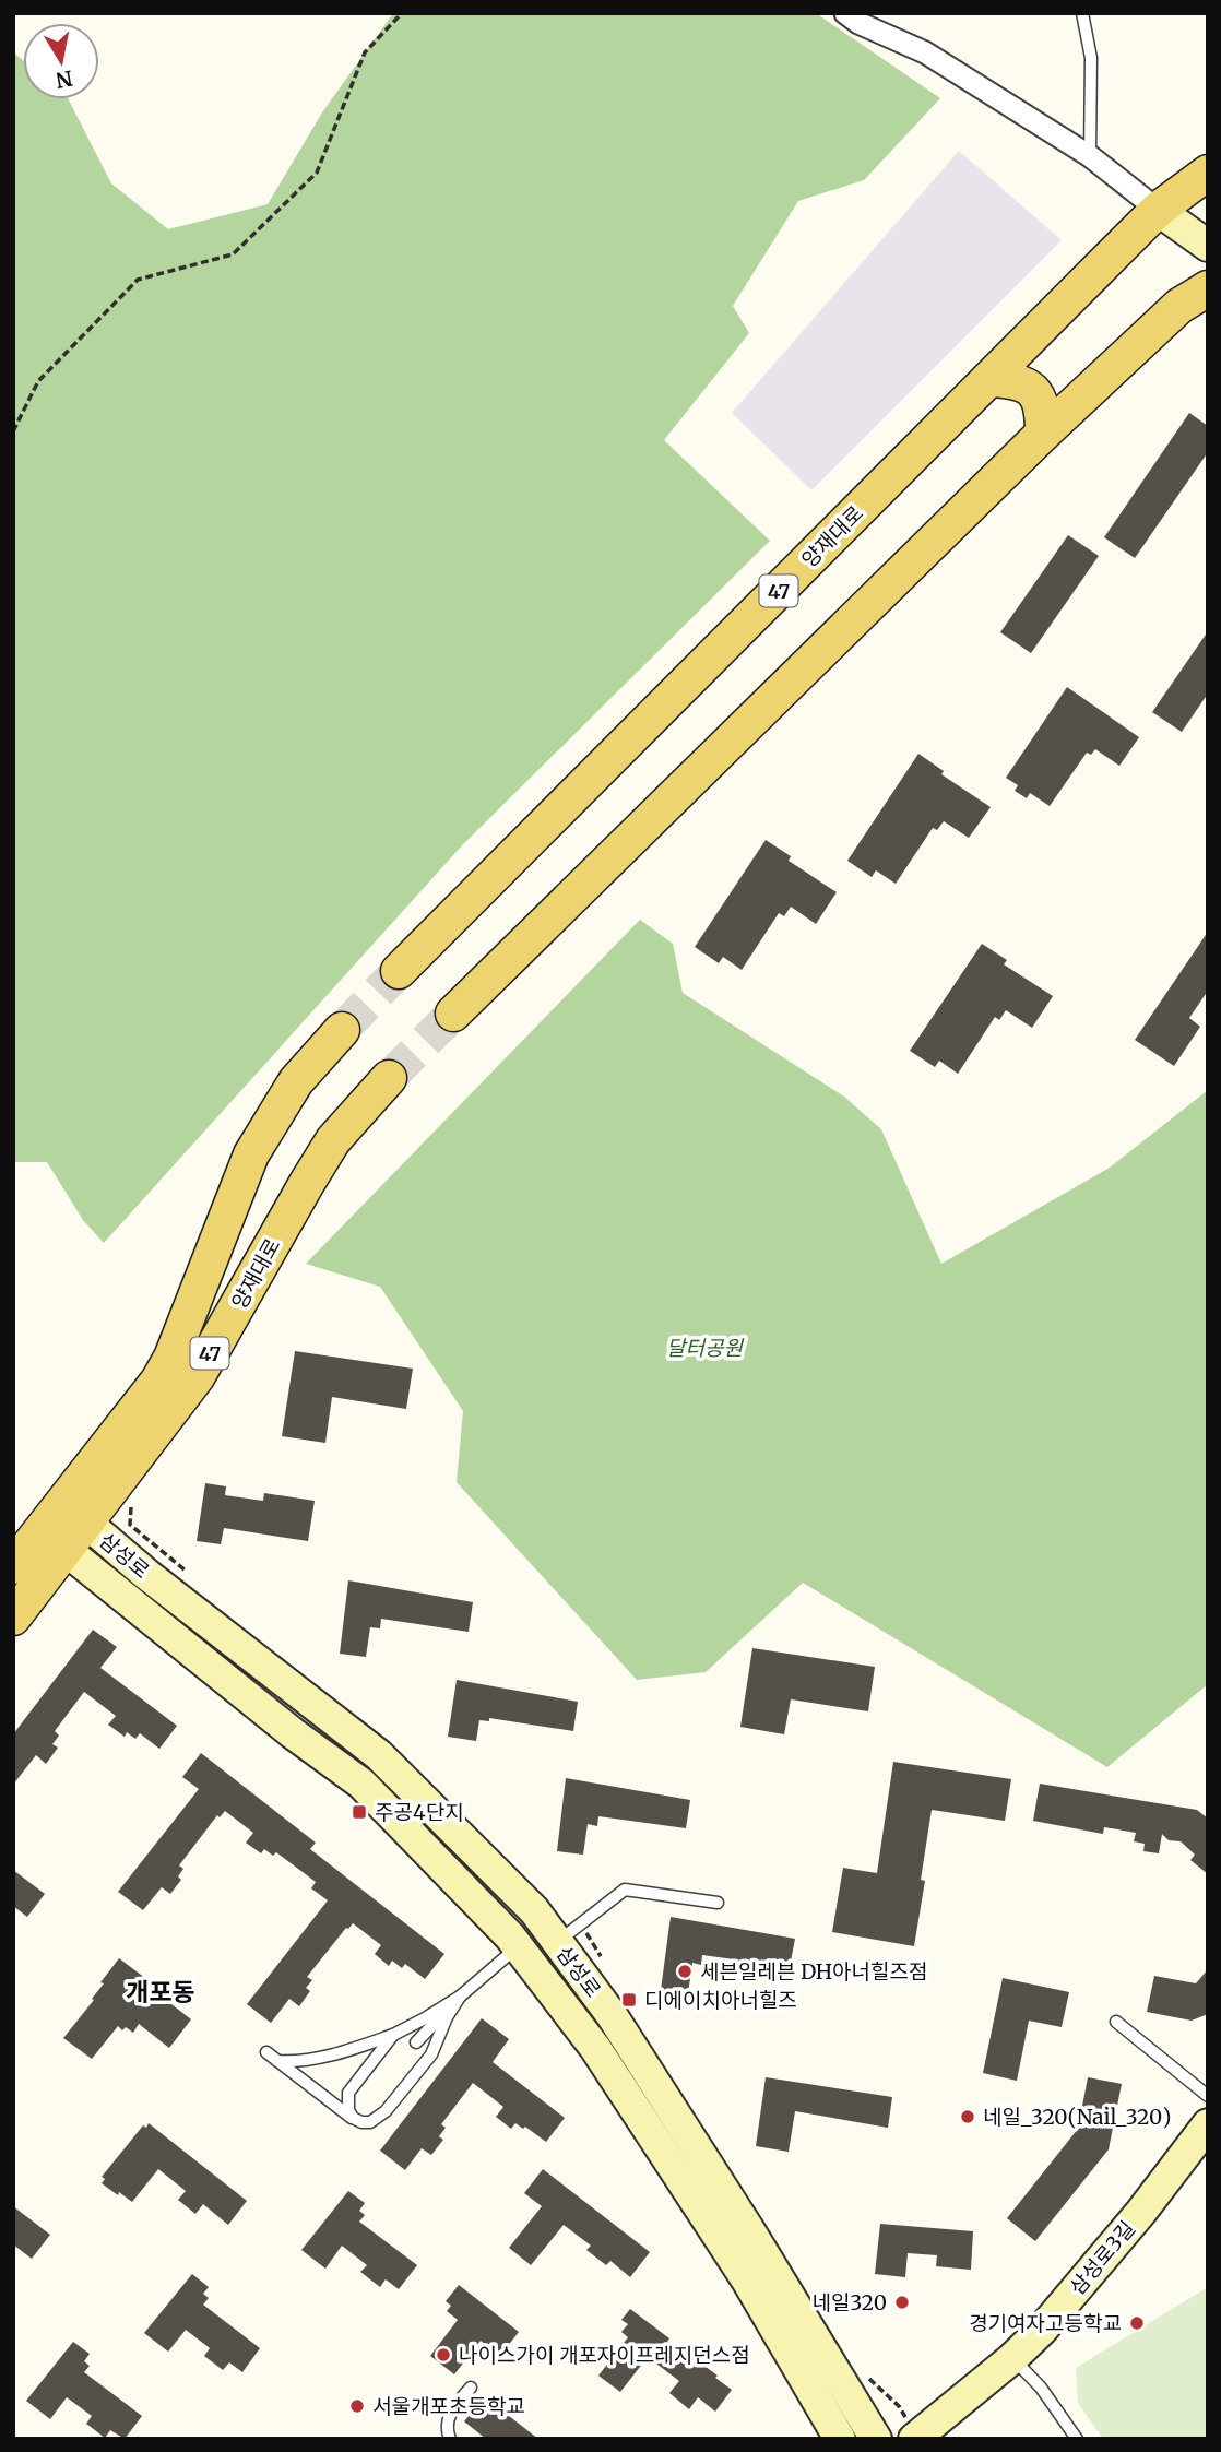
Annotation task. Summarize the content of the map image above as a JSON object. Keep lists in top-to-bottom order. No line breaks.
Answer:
{"streets":{"main road":["양재대로","47","삼성로","삼성로3길"]},"crossings":[["양재대로","삼성로"]],"districts":["개포동"],"parks":["달터공원"],"places":{"transit":["주공4단지","디에이치아너힐즈"],"other":["세븐일레븐 DH아너힐즈점","네일_320(Nail_320)","네일320","경기여자고등학교","나이스가이 개포자이프레지던스점","서울개포초등학교"]},"north":"bottom"}
